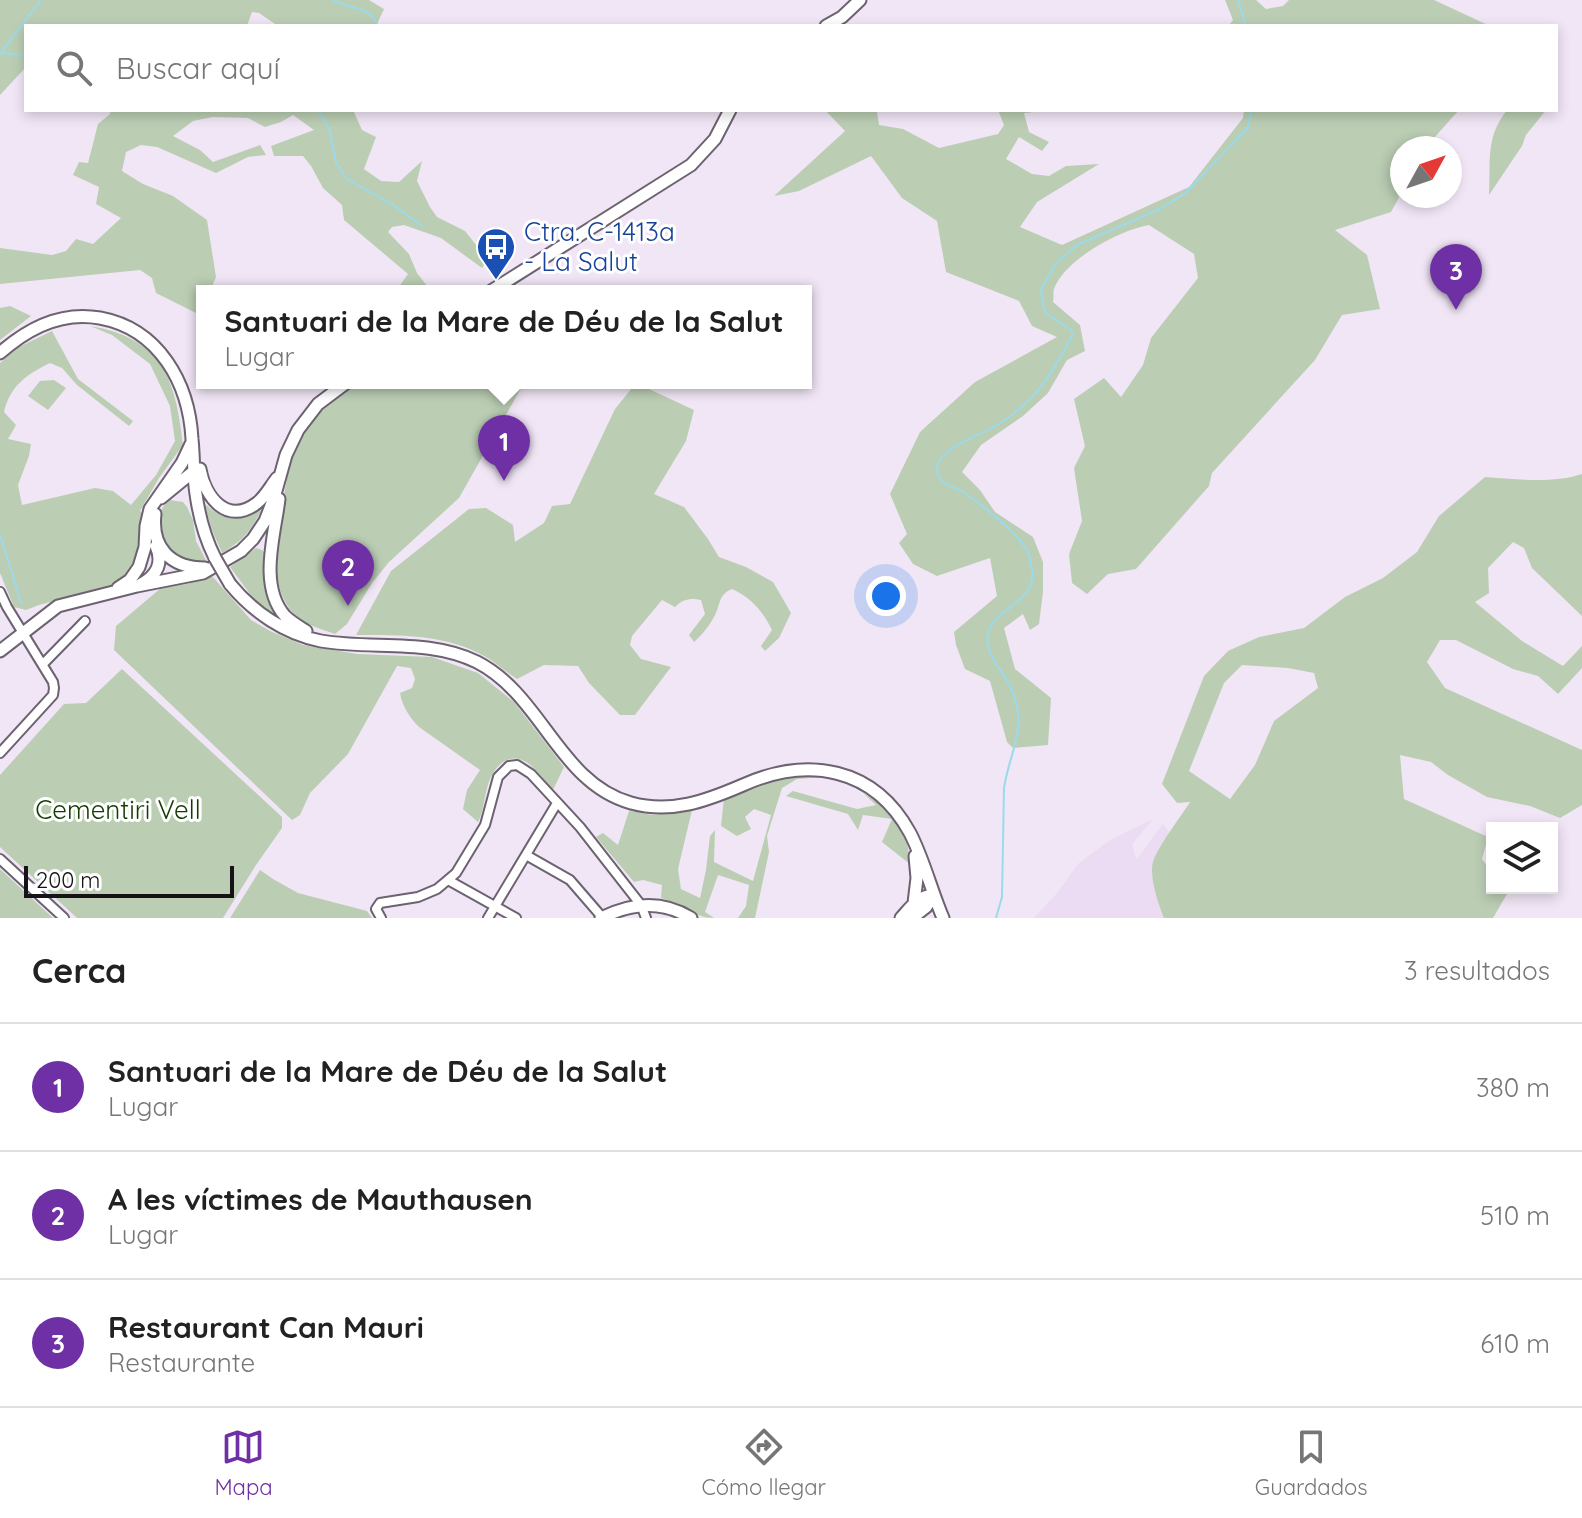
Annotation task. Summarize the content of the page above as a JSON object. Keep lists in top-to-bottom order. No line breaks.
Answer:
{"parks":["Cementiri Vell"],"places":{"bus stop":["Ctra. C-1413a - La Salut"]},"scale_bar":"200 m","north":"top right","page":{"search":"Buscar aquí","pins":["3","1","2"],"popup":["Santuari de la Mare de Déu de la Salut","Lugar"],"scale":"200 m","heading":["Cerca","3 resultados"],"list":[{"mark":"1","name":"Santuari de la Mare de Déu de la Salut","note":"Lugar","value":"380 m"},{"mark":"2","name":"A les víctimes de Mauthausen","note":"Lugar","value":"510 m"},{"mark":"3","name":"Restaurant Can Mauri","note":"Restaurante","value":"610 m"}],"nav":["Mapa","Cómo llegar","Guardados"]}}
